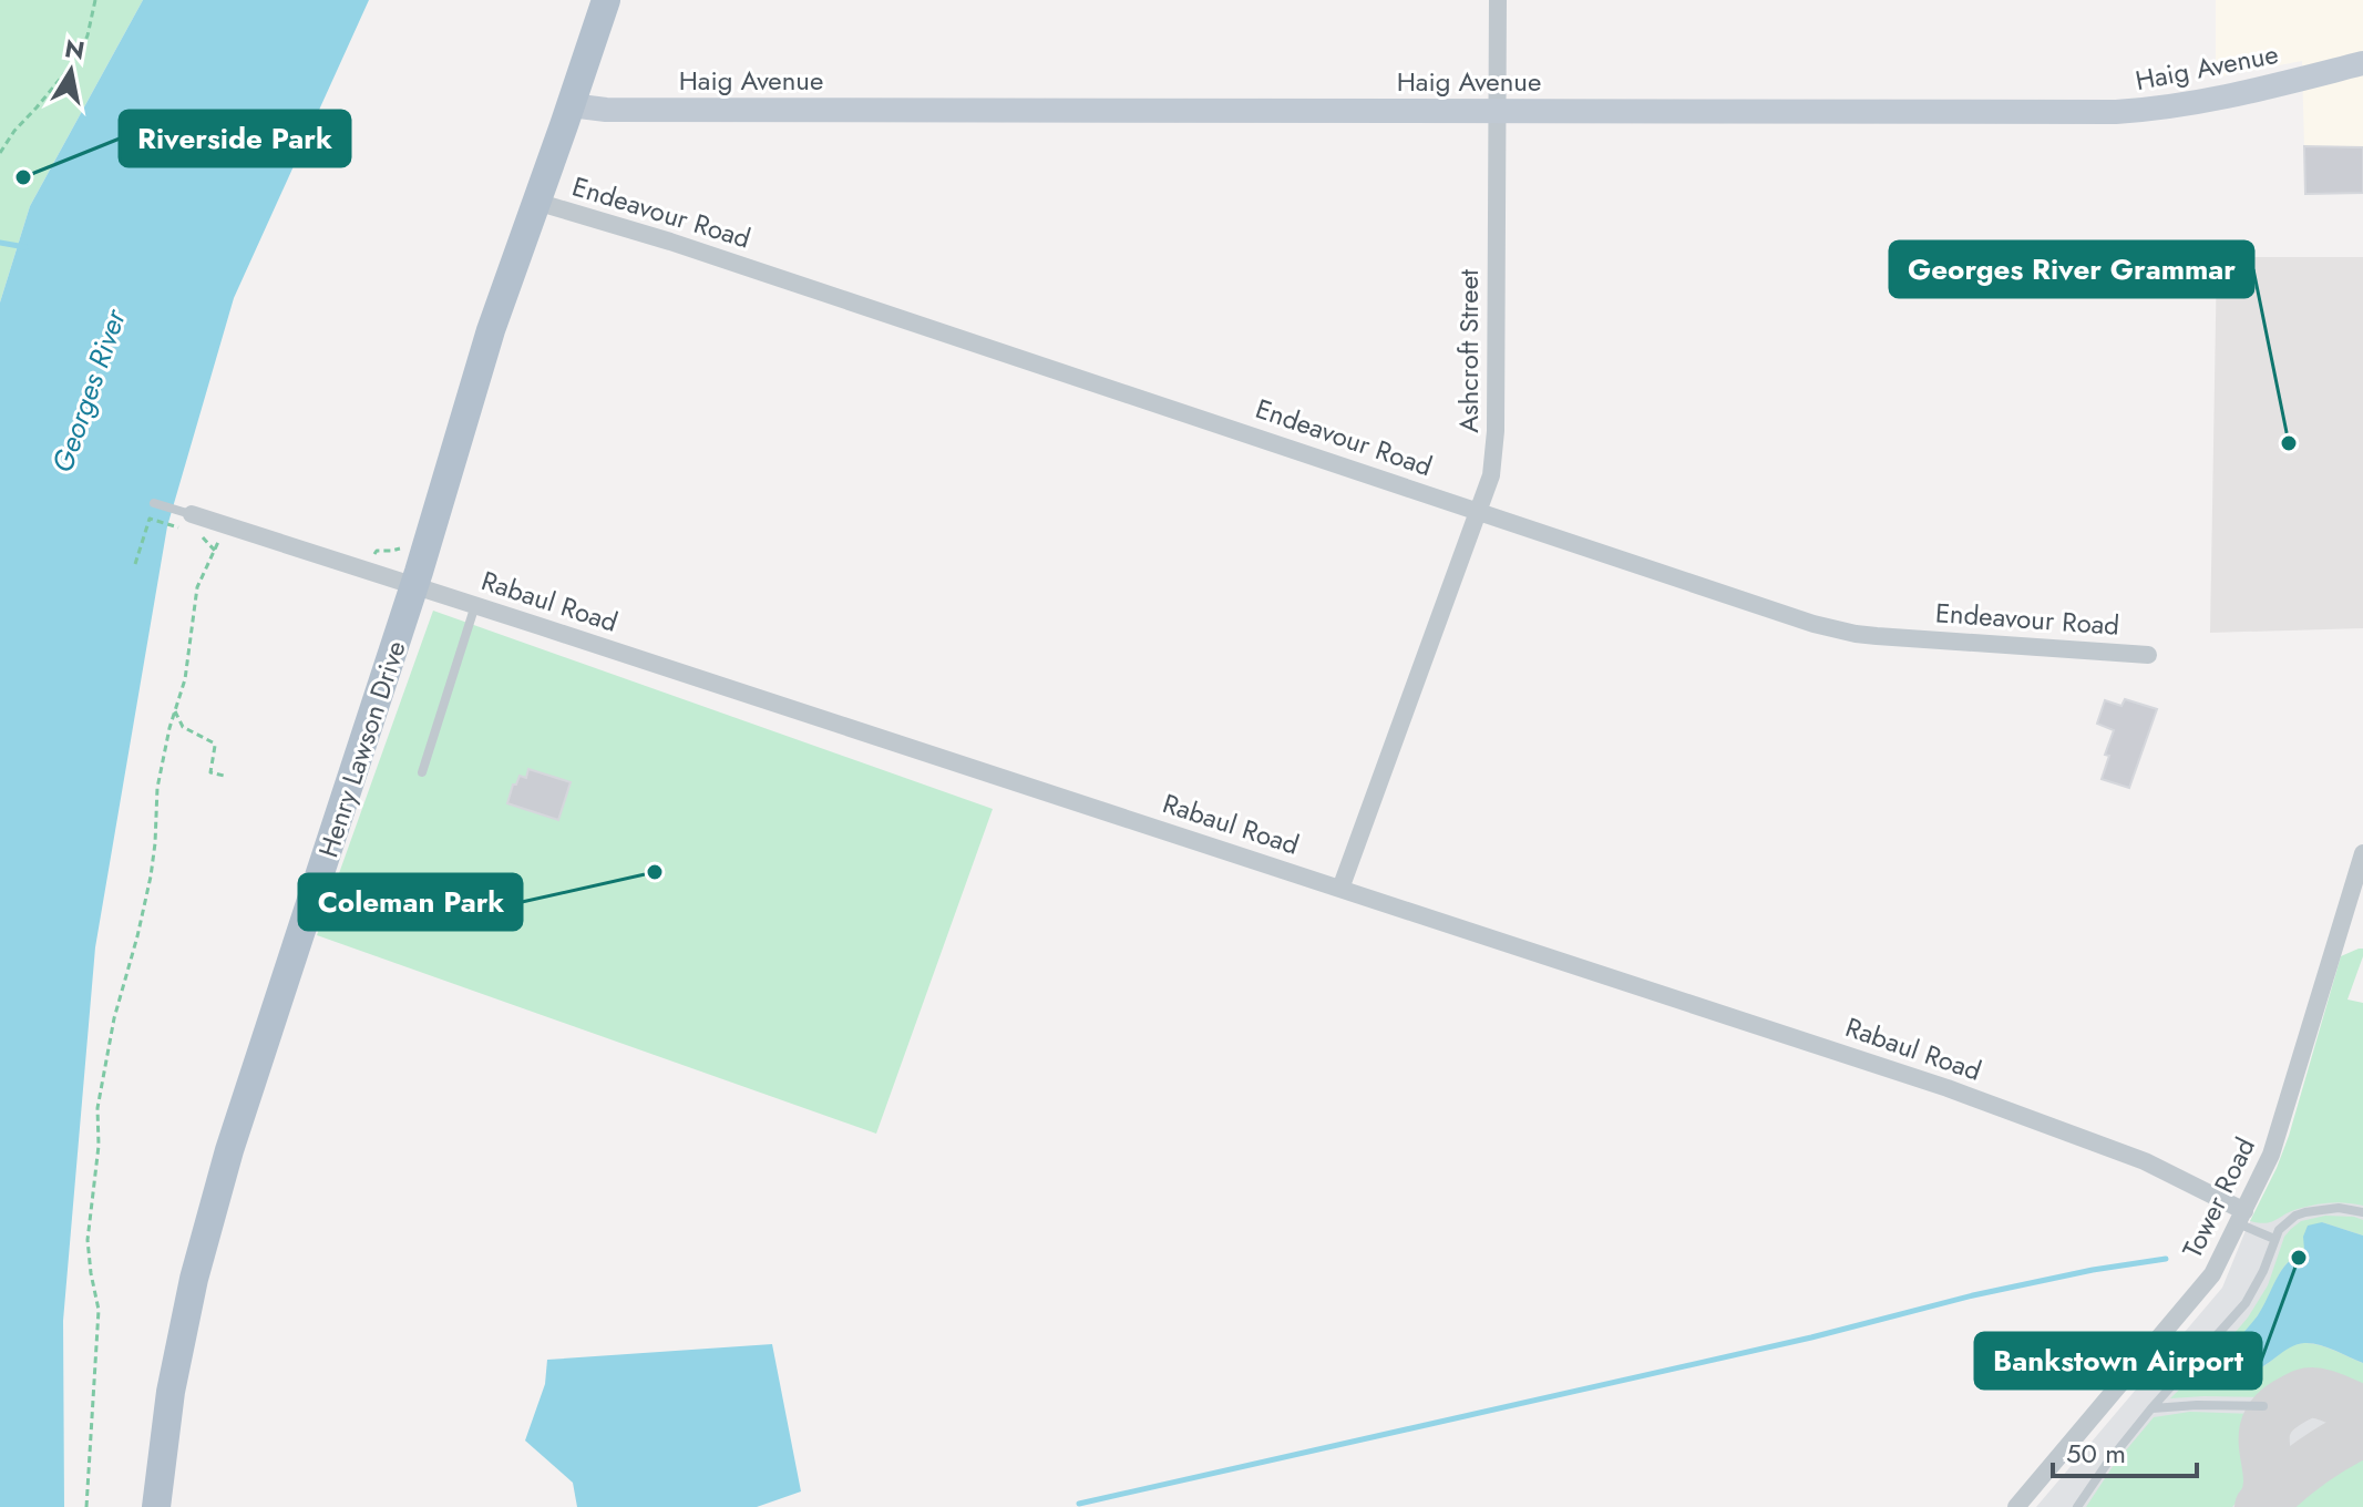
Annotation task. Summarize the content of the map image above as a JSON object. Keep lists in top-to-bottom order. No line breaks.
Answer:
{"streets":{"main road":["Haig Avenue","Henry Lawson Drive"],"street":["Endeavour Road","Ashcroft Street","Rabaul Road","Tower Road"]},"crossings":[["Haig Avenue","Ashcroft Street"],["Haig Avenue","Henry Lawson Drive"],["Endeavour Road","Ashcroft Street"],["Endeavour Road","Henry Lawson Drive"],["Ashcroft Street","Rabaul Road"],["Rabaul Road","Henry Lawson Drive"],["Rabaul Road","Tower Road"]],"water":["Georges River"],"places":["Riverside Park","Georges River Grammar","Coleman Park","Bankstown Airport"],"scale_bar":"50 m","north":"top"}
